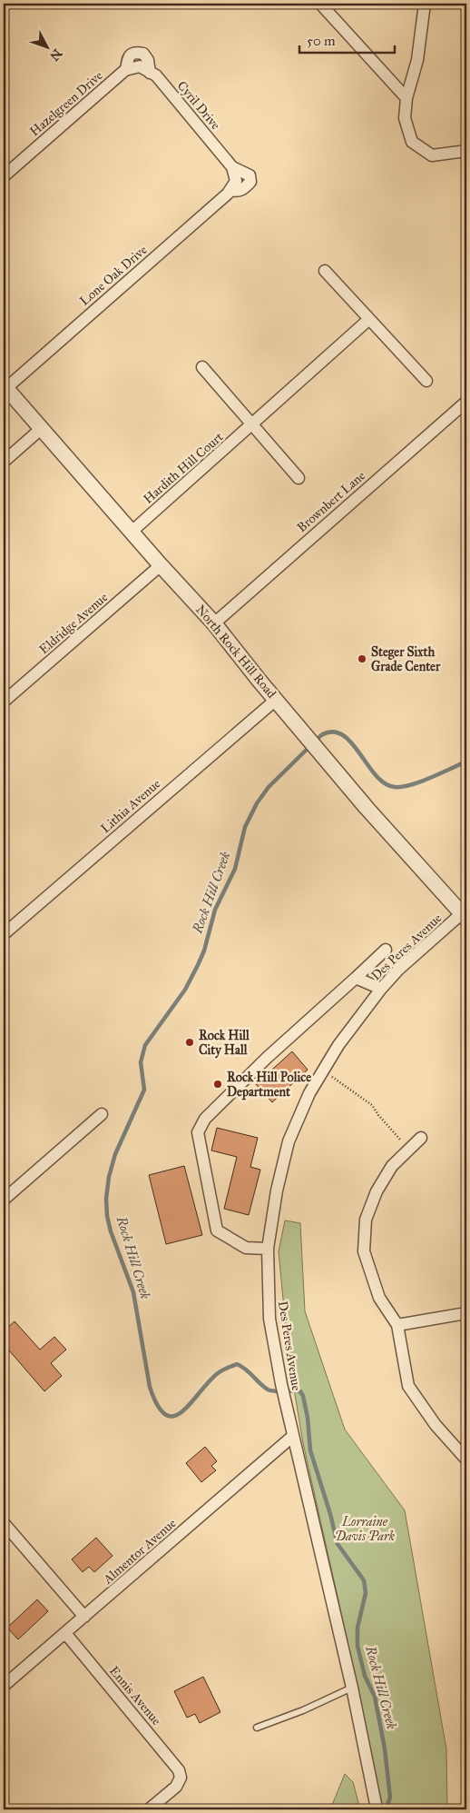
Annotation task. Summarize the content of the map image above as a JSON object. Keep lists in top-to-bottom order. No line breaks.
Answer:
{"streets":{"street":["Hazelgreen Drive","Cyril Drive","Lone Oak Drive","Hardith Hill Court","Brownbert Lane","Eldridge Avenue","North Rock Hill Road","Lithia Avenue","Des Peres Avenue","Almentor Avenue","Ennis Avenue"]},"crossings":[["Hazelgreen Drive","Cyril Drive"],["Cyril Drive","Lone Oak Drive"],["Lone Oak Drive","North Rock Hill Road"],["Hardith Hill Court","North Rock Hill Road"],["Brownbert Lane","North Rock Hill Road"],["Eldridge Avenue","North Rock Hill Road"],["North Rock Hill Road","Lithia Avenue"],["North Rock Hill Road","Des Peres Avenue"],["Des Peres Avenue","Almentor Avenue"],["Almentor Avenue","Ennis Avenue"]],"water":["Rock Hill Creek"],"parks":["Lorraine Davis Park"],"places":["Steger Sixth Grade Center","Rock Hill City Hall","Rock Hill Police Department"],"scale_bar":"50 m","north":"bottom right"}
